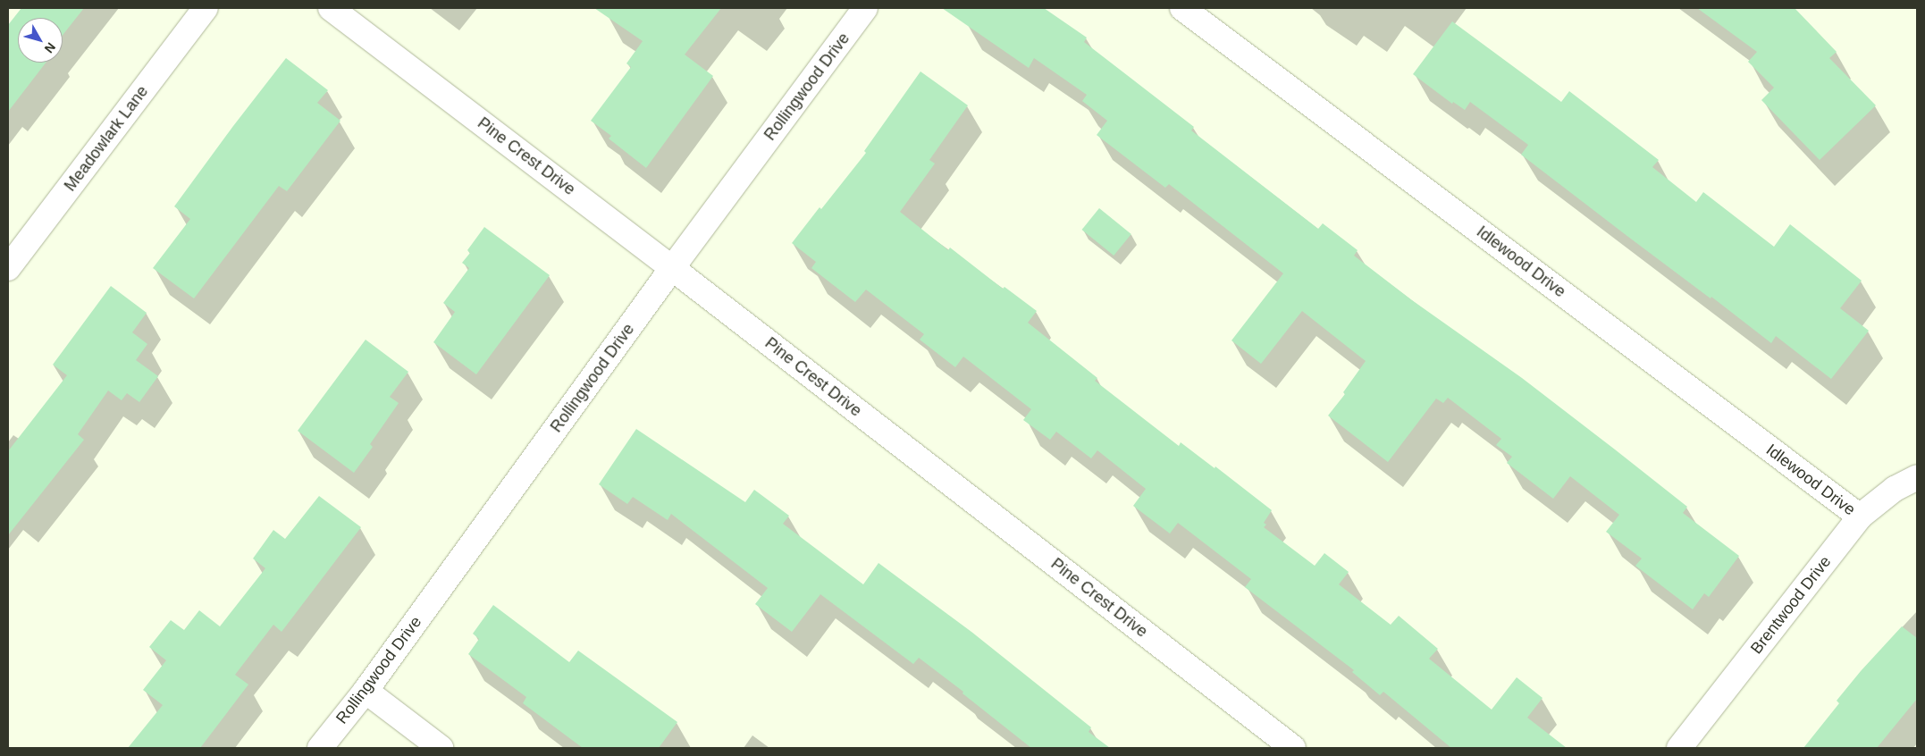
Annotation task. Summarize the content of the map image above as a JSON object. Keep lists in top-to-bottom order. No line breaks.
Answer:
{"streets":{"street":["Rollingwood Drive","Meadowlark Lane","Pine Crest Drive","Idlewood Drive","Brentwood Drive"]},"crossings":[["Rollingwood Drive","Pine Crest Drive"],["Idlewood Drive","Brentwood Drive"]],"north":"bottom right"}
